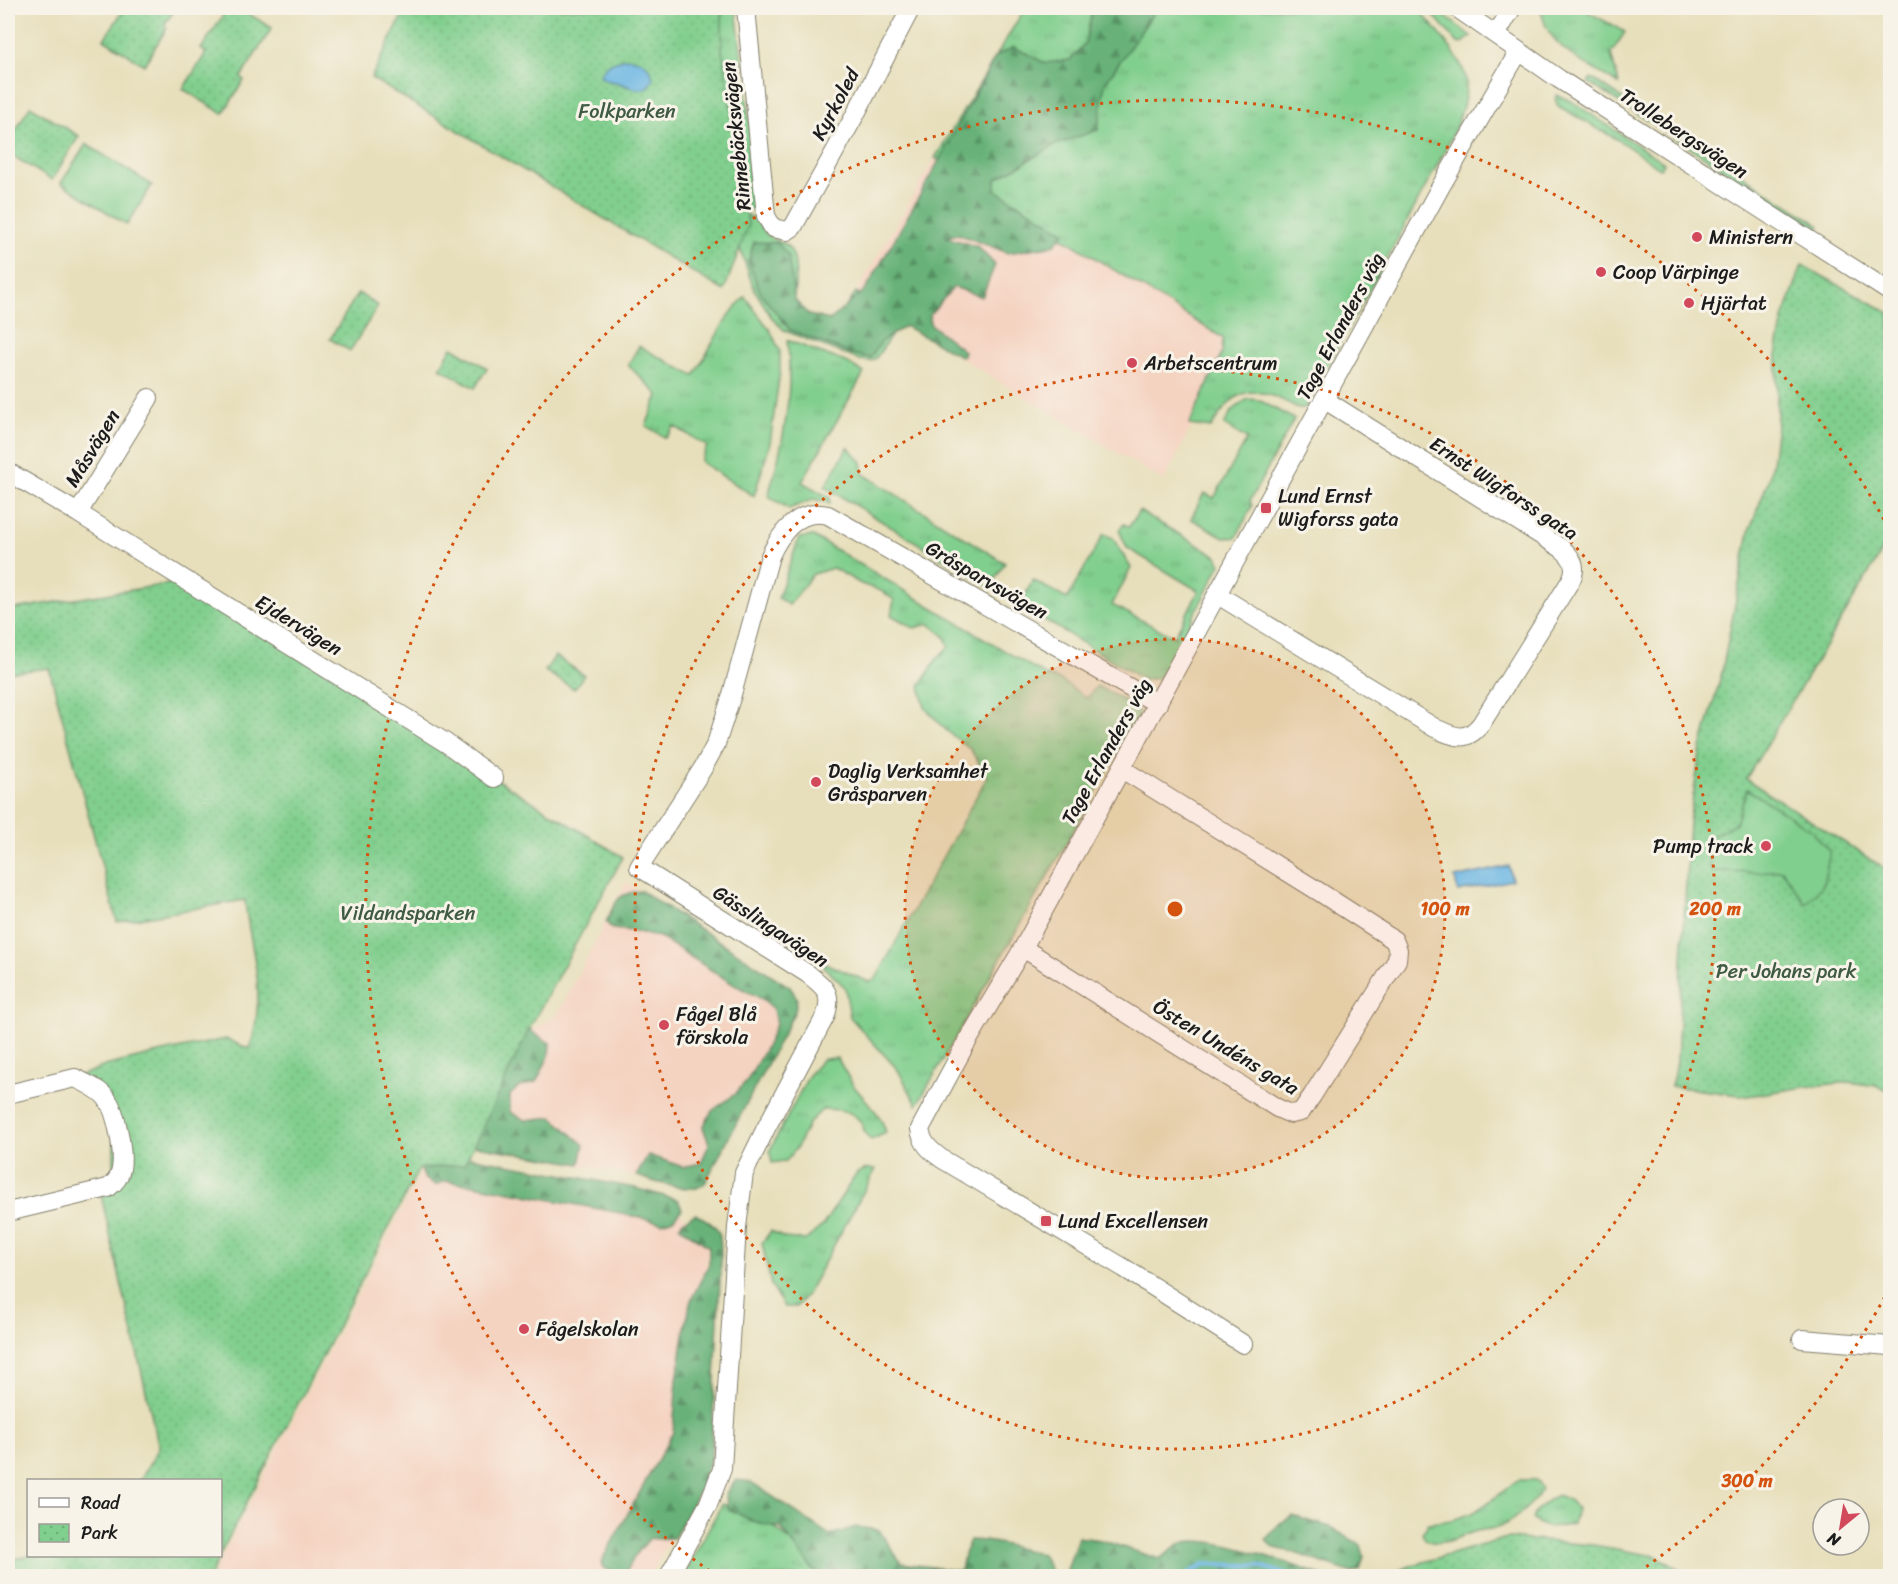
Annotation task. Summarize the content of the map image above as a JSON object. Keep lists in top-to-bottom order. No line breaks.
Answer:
{"streets":{"street":["Kyrkoled","Trollebergsvägen","Rinnebäcksvägen","Tage Erlanders väg","Måsvägen","Ernst Wigforss gata","Gråsparvsvägen","Ejdervägen","Gässlingavägen","Östen Undéns gata"]},"crossings":[["Kyrkoled","Rinnebäcksvägen"],["Trollebergsvägen","Tage Erlanders väg"],["Tage Erlanders väg","Ernst Wigforss gata"],["Tage Erlanders väg","Gråsparvsvägen"],["Tage Erlanders väg","Östen Undéns gata"],["Måsvägen","Ejdervägen"],["Gråsparvsvägen","Gässlingavägen"]],"parks":["Folkparken","Vildandsparken","Per Johans park"],"places":{"other":["Ministern","Coop Värpinge","Hjärtat","Arbetscentrum","Daglig Verksamhet Gråsparven","Pump track","Fågel Blå förskola","Fågelskolan"],"transit":["Lund Ernst Wigforss gata","Lund Excellensen"]},"legend":["Road","Park"],"north":"bottom left","rings":["100 m","200 m","300 m"]}
